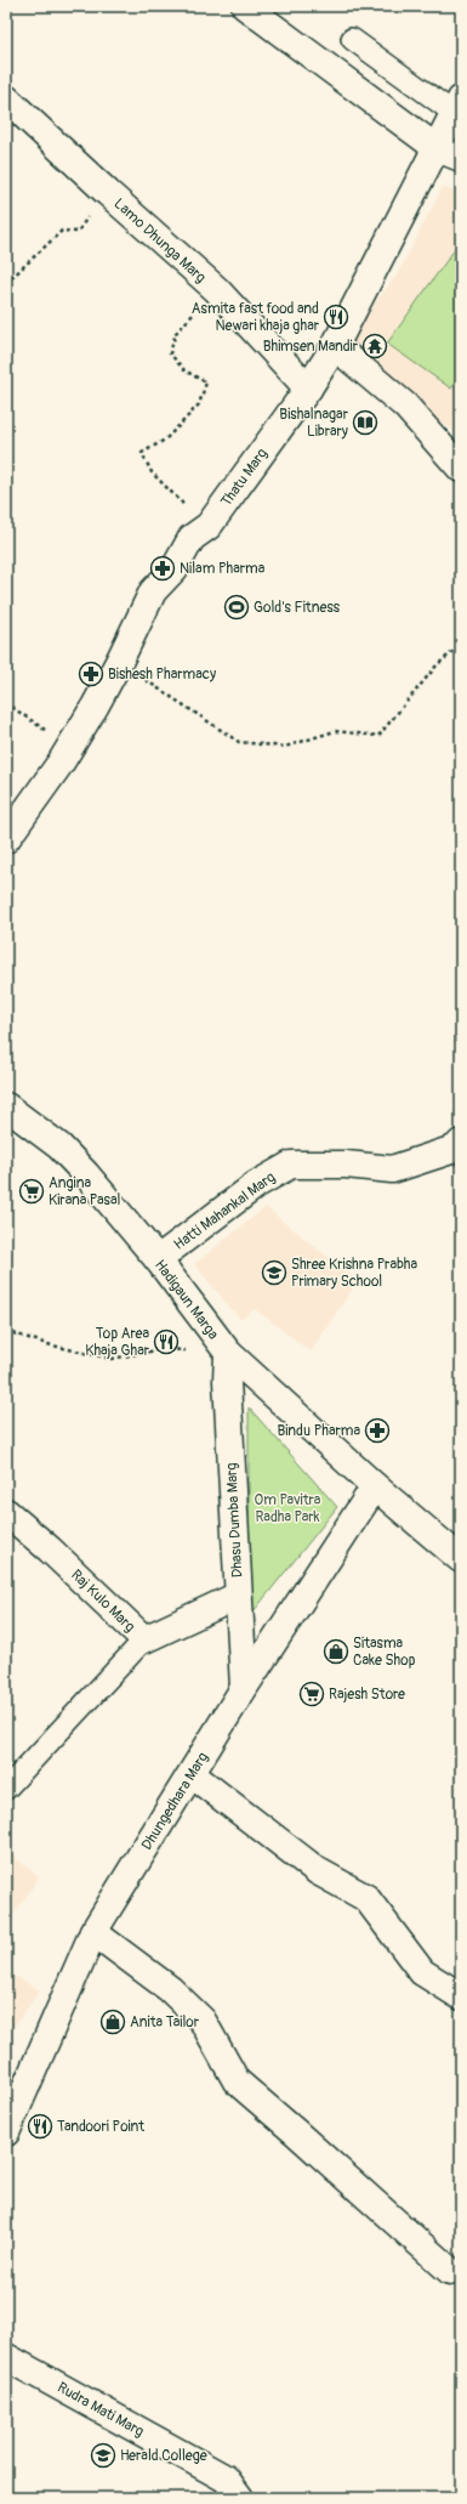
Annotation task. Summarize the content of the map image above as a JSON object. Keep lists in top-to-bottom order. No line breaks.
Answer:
{"streets":{"street":["Lamo Dhunga Marg","Thatu Marg","Hatti Mahankal Marg","Hadigaun Marga","Dhasu Dumba Marg","Raj Kulo Marg","Dhungedhara Marg","Rudra Mati Marg"]},"crossings":[["Lamo Dhunga Marg","Thatu Marg"],["Hatti Mahankal Marg","Hadigaun Marga"],["Hadigaun Marga","Dhasu Dumba Marg"],["Hadigaun Marga","Dhungedhara Marg"],["Dhasu Dumba Marg","Raj Kulo Marg"],["Dhasu Dumba Marg","Dhungedhara Marg"]],"parks":["Om Pavitra Radha Park"],"places":{"restaurant":["Asmita fast food and Newari khaja ghar","Top Area Khaja Ghar","Tandoori Point"],"temple":["Bhimsen Mandir"],"library":["Bishalnagar Library"],"pharmacy":["Nilam Pharma","Bishesh Pharmacy","Bindu Pharma"],"sports":["Gold's Fitness"],"supermarket":["Angina Kirana Pasal","Rajesh Store"],"school or university":["Shree Krishna Prabha Primary School","Herald College"],"shop":["Sitasma Cake Shop","Anita Tailor"]}}
